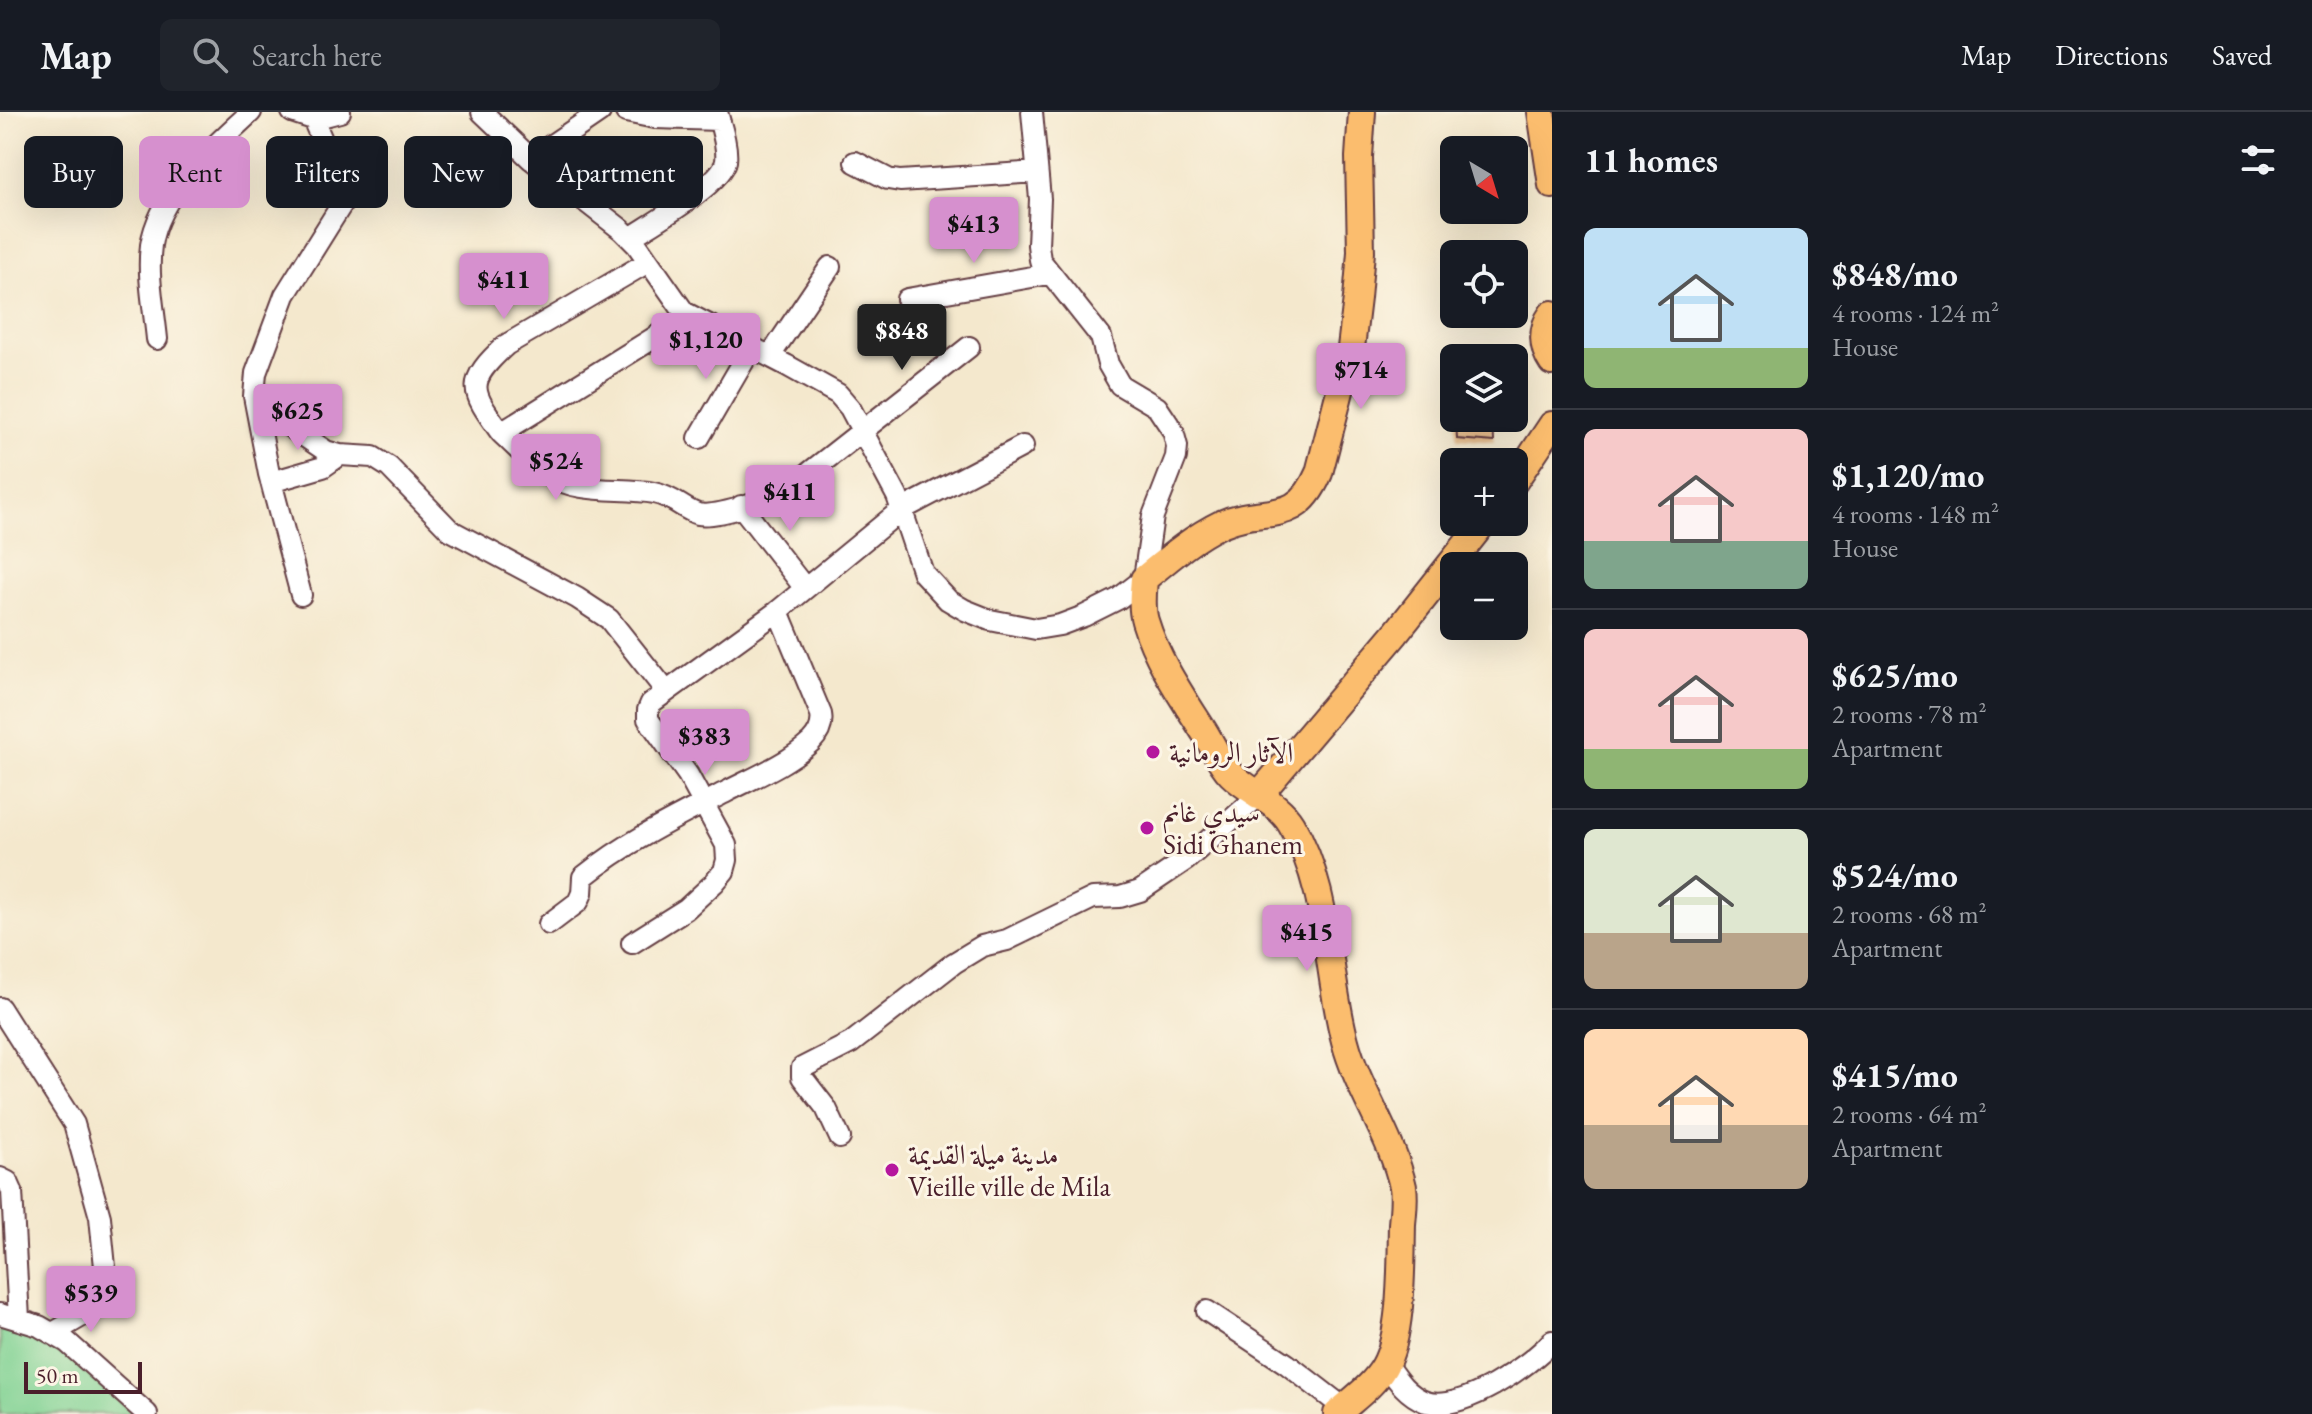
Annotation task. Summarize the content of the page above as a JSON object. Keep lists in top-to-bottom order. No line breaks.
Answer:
{"places":["الآثار الرومانية","سيدي غانم Sidi Ghanem","مدينة ميلة القديمة Vieille ville de Mila"],"scale_bar":"50 m","north":"bottom right","page":{"header":"Map","search":"Search here","nav":["Map","Directions","Saved"],"heading":"11 homes","map_buttons":["+","−"],"chip":["Buy","Rent","Filters","New","Apartment"],"price":["$413","$411","$848","$1,120","$714","$625","$524","$411","$383","$415","$539"],"list":[{"name":"$848/mo","note":"4 rooms · 124 m² · House"},{"name":"$1,120/mo","note":"4 rooms · 148 m² · House"},{"name":"$625/mo","note":"2 rooms · 78 m² · Apartment"},{"name":"$524/mo","note":"2 rooms · 68 m² · Apartment"},{"name":"$415/mo","note":"2 rooms · 64 m² · Apartment"}],"scale":"50 m"}}
